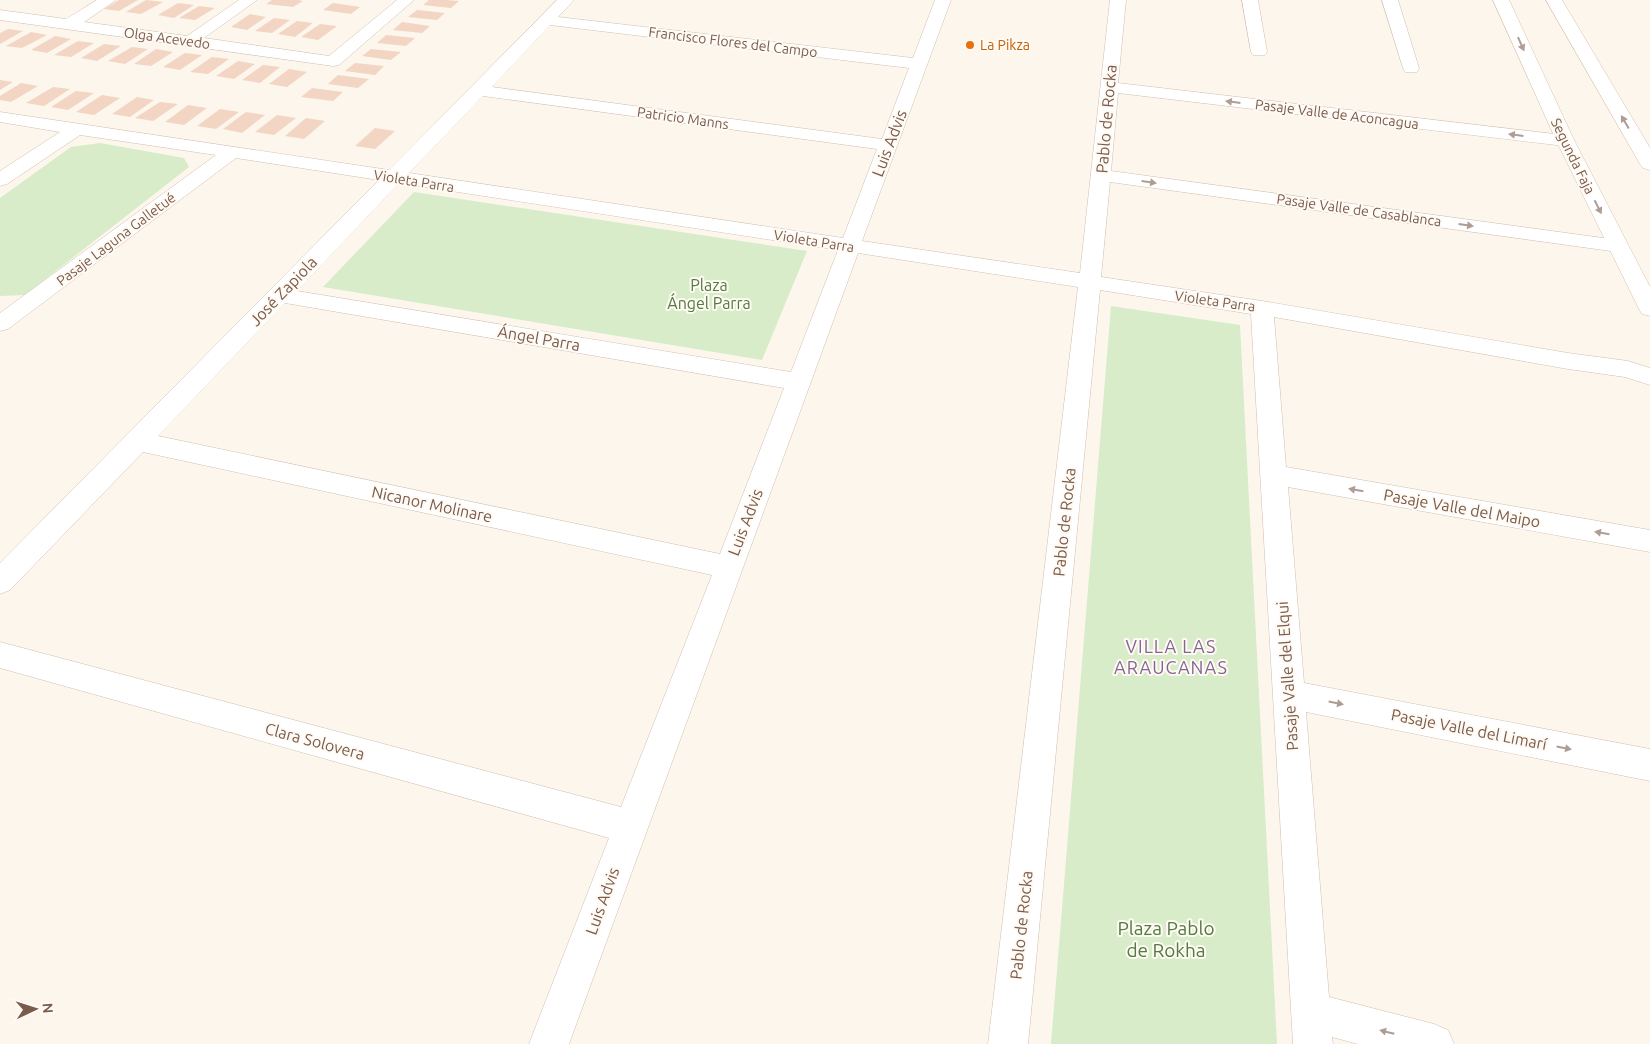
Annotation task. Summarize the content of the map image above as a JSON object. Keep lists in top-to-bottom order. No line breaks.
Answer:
{"streets":{"street":["Olga Acevedo","Francisco Flores del Campo","Pasaje Valle de Aconcagua","Patricio Manns","Pablo de Rocka","Luis Advis","Segunda Faja","Violeta Parra","Pasaje Valle de Casablanca","Pasaje Laguna Galletué","José Zapiola","Ángel Parra","Nicanor Molinare","Pasaje Valle del Maipo","Pasaje Valle del Elqui","Pasaje Valle del Limarí","Clara Solovera"]},"crossings":[["Francisco Flores del Campo","Luis Advis"],["Francisco Flores del Campo","José Zapiola"],["Pasaje Valle de Aconcagua","Pablo de Rocka"],["Pasaje Valle de Aconcagua","Segunda Faja"],["Patricio Manns","Luis Advis"],["Patricio Manns","José Zapiola"],["Pablo de Rocka","Violeta Parra"],["Pablo de Rocka","Pasaje Valle de Casablanca"],["Luis Advis","Violeta Parra"],["Luis Advis","Ángel Parra"],["Luis Advis","Nicanor Molinare"],["Luis Advis","Clara Solovera"],["Segunda Faja","Pasaje Valle de Casablanca"],["Violeta Parra","Pasaje Laguna Galletué"],["Violeta Parra","José Zapiola"],["Violeta Parra","Pasaje Valle del Elqui"],["José Zapiola","Ángel Parra"],["José Zapiola","Nicanor Molinare"],["Pasaje Valle del Maipo","Pasaje Valle del Elqui"],["Pasaje Valle del Elqui","Pasaje Valle del Limarí"]],"one_way":["Pasaje Valle de Aconcagua","Pasaje Valle de Casablanca","Pasaje Valle del Maipo","Pasaje Valle del Limarí"],"districts":["VILLA LAS ARAUCANAS"],"parks":["Plaza Ángel Parra","Plaza Pablo de Rokha"],"places":["La Pikza"],"north":"right"}
